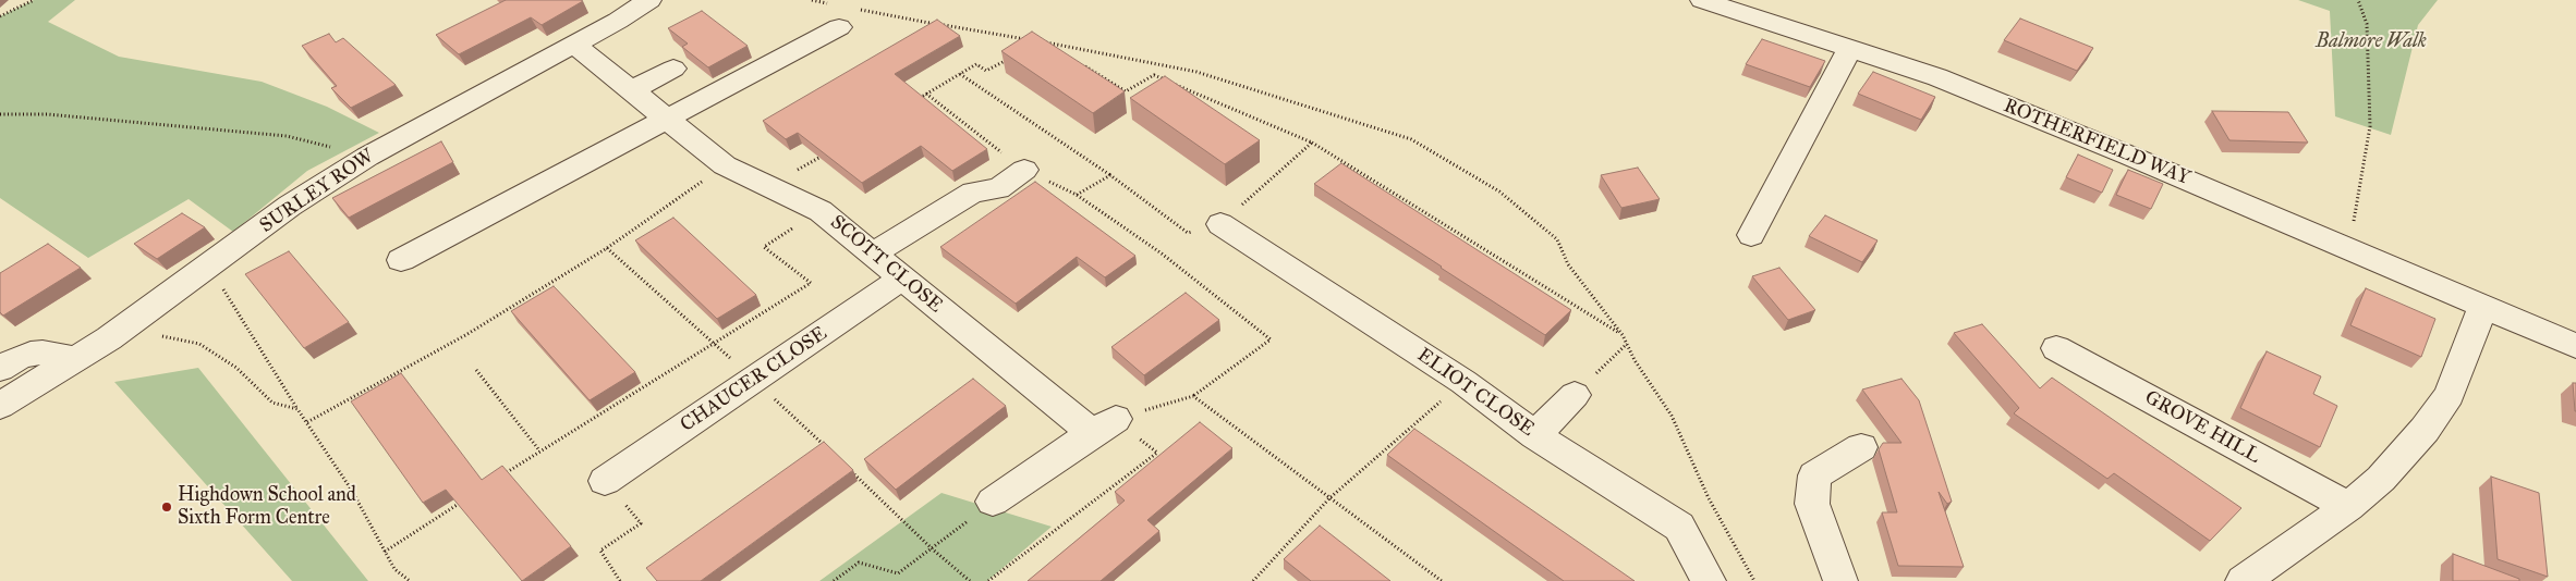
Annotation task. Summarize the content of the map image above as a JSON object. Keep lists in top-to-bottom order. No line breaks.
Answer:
{"streets":{"street":["ROTHERFIELD WAY","SURLEY ROW","SCOTT CLOSE","CHAUCER CLOSE","ELIOT CLOSE","GROVE HILL"]},"crossings":[["SURLEY ROW","SCOTT CLOSE"],["SCOTT CLOSE","CHAUCER CLOSE"]],"parks":["Balmore Walk"],"places":["Highdown School and Sixth Form Centre"]}
